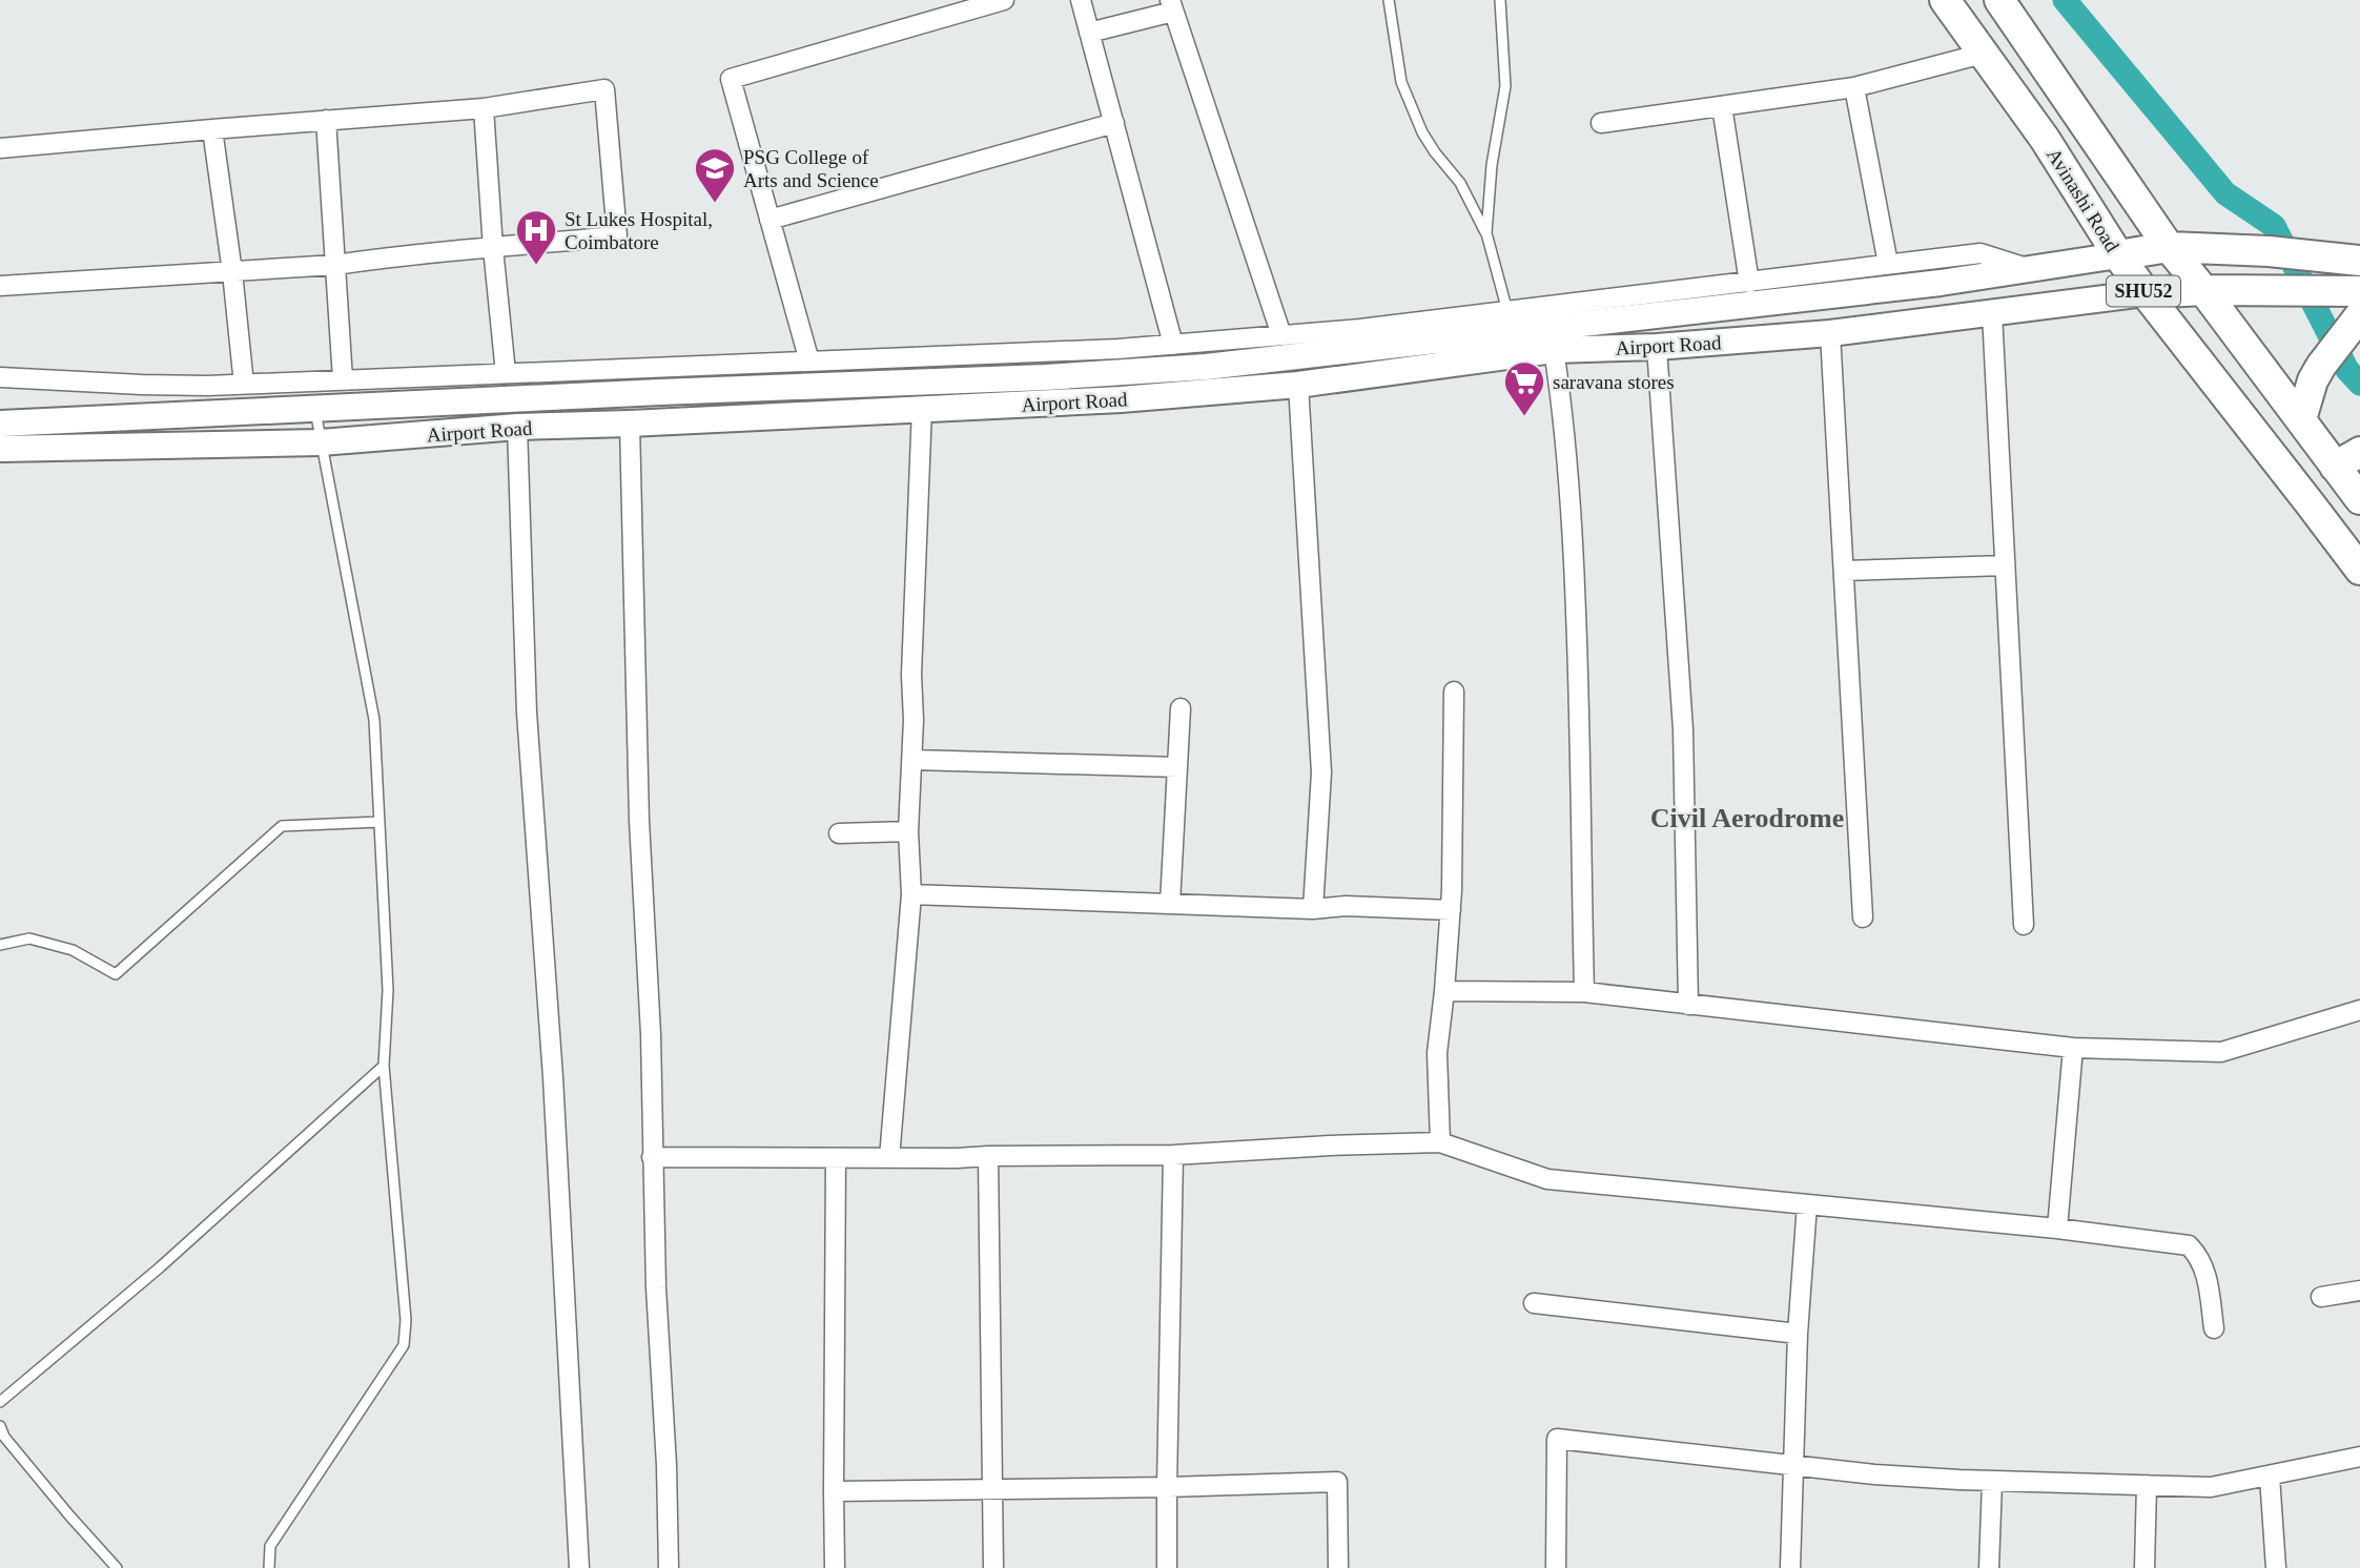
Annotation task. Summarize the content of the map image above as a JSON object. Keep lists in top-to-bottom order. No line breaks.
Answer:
{"streets":{"main road":["Avinashi Road","SHU52"],"street":["Airport Road"]},"crossings":[["Avinashi Road","Airport Road"]],"districts":["Civil Aerodrome"],"places":{"school or university":["PSG College of Arts and Science"],"hospital":["St Lukes Hospital, Coimbatore"],"supermarket":["saravana stores"]}}
